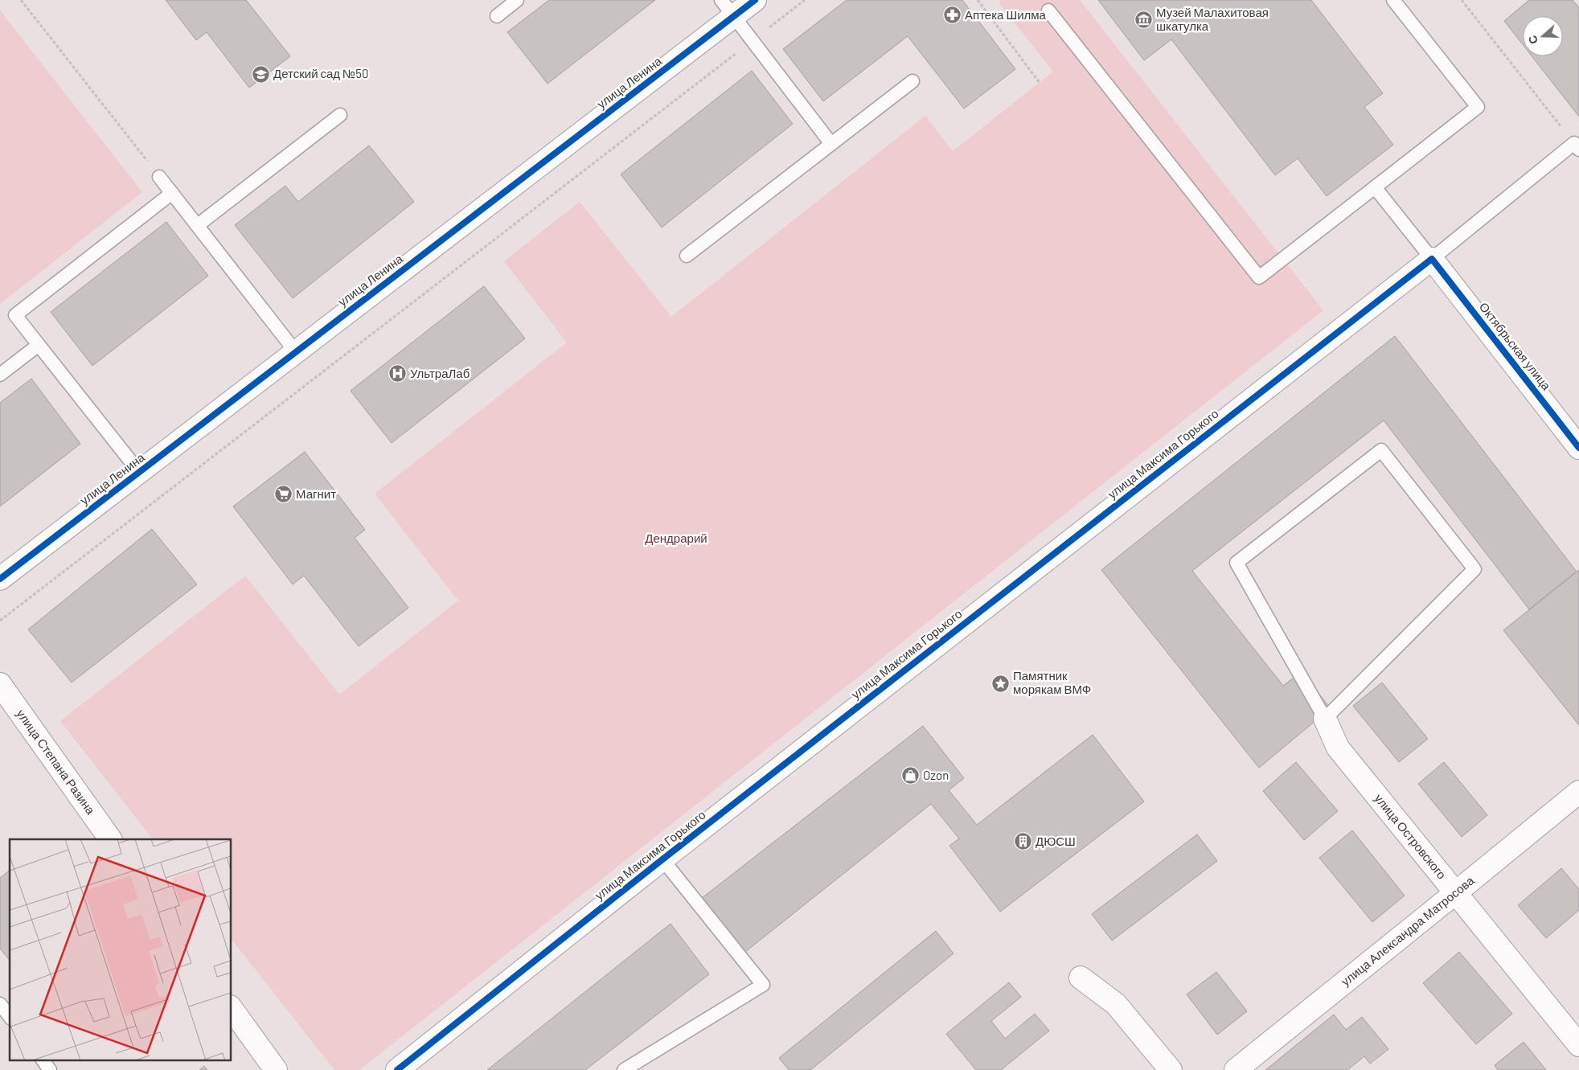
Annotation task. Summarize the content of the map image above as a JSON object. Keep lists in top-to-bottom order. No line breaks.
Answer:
{"streets":{"street":["улица Ленина","Октябрьская улица","улица Максима Горького","улица Степана Разина","улица Островского","улица Александра Матросова"]},"crossings":[["Октябрьская улица","улица Максима Горького"],["улица Островского","улица Александра Матросова"]],"parks":["Дендрарий"],"places":{"pharmacy":["Аптека Шилма"],"museum":["Музей Малахитовая шкатулка"],"school or university":["Детский сад №50"],"hospital":["УльтраЛаб"],"supermarket":["Магнит"],"place":["Памятник морякам ВМФ"],"shop":["Ozon"],"building":["ДЮСШ"]},"north":"left"}
